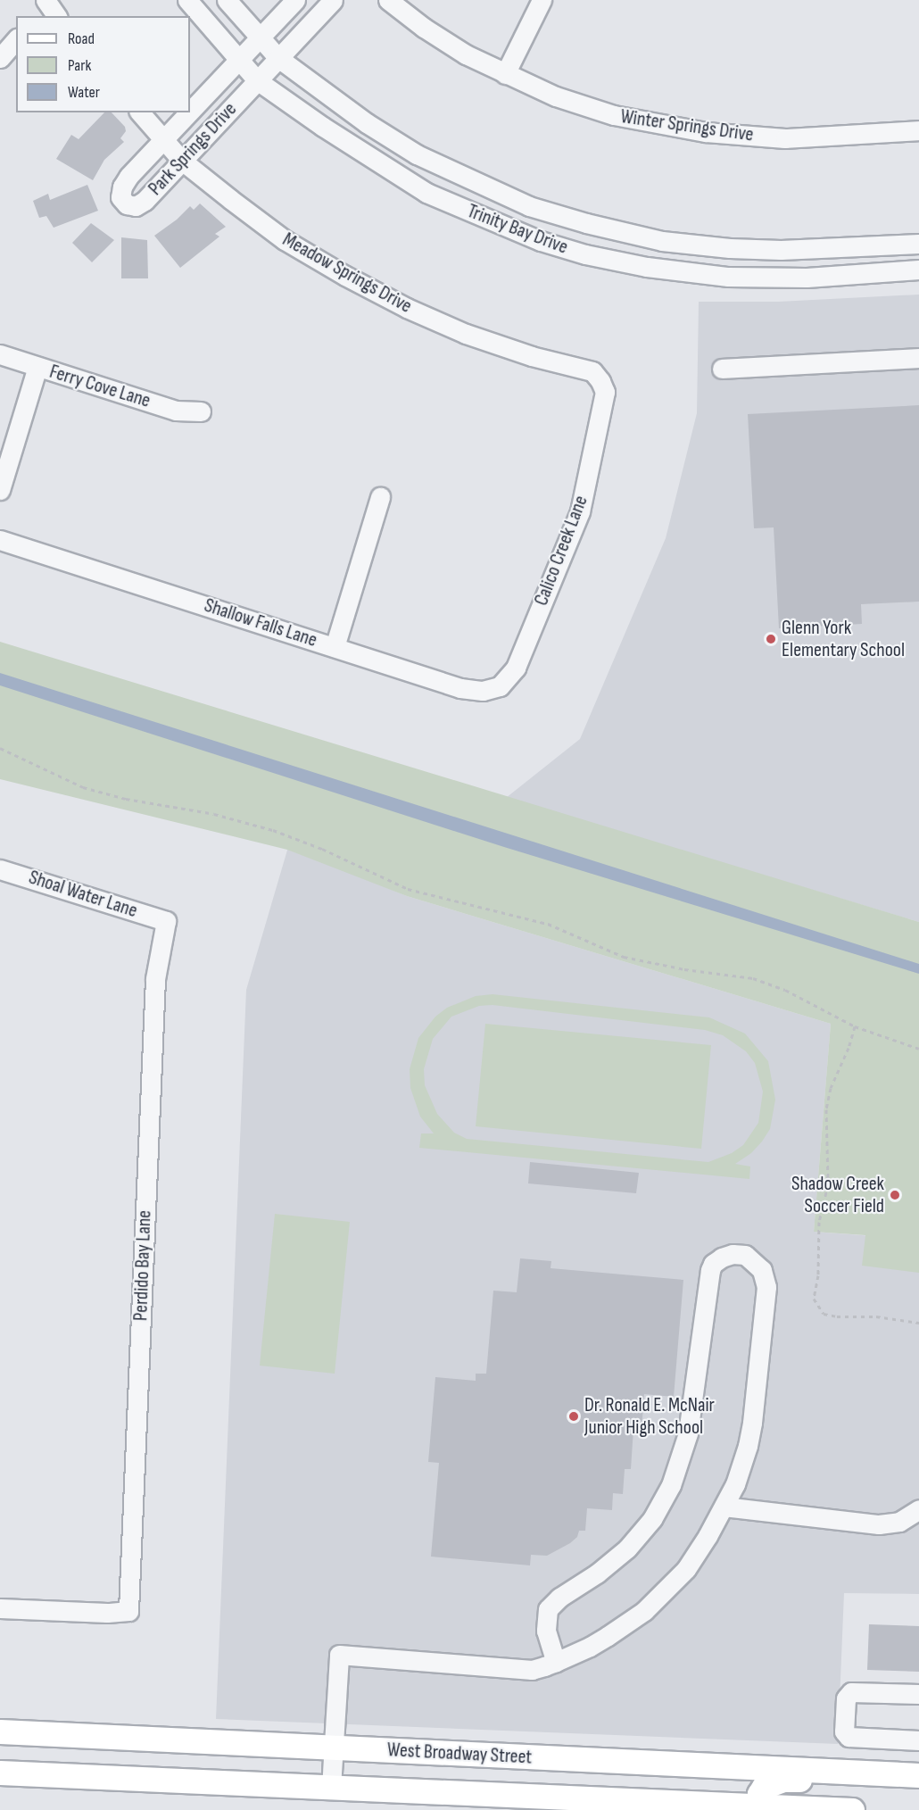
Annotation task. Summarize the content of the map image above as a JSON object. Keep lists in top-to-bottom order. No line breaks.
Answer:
{"streets":{"main road":["West Broadway Street"],"street":["Winter Springs Drive","Park Springs Drive","Trinity Bay Drive","Meadow Springs Drive","Ferry Cove Lane","Calico Creek Lane","Shallow Falls Lane","Shoal Water Lane","Perdido Bay Lane"]},"crossings":[["Park Springs Drive","Trinity Bay Drive"],["Park Springs Drive","Meadow Springs Drive"],["Meadow Springs Drive","Calico Creek Lane"],["Calico Creek Lane","Shallow Falls Lane"],["Shoal Water Lane","Perdido Bay Lane"]],"places":["Glenn York Elementary School","Shadow Creek Soccer Field","Dr. Ronald E. McNair Junior High School"],"legend":["Road","Park","Water"]}
